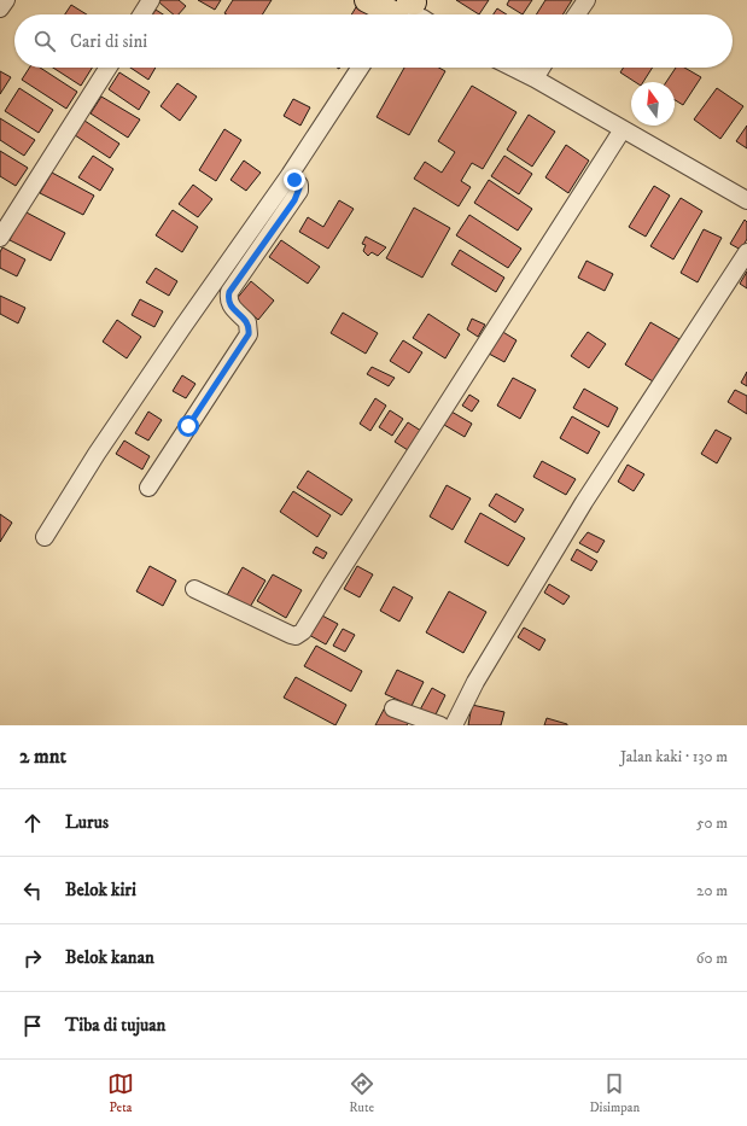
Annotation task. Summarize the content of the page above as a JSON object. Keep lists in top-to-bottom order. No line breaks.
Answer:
{"north":"top","page":{"search":"Cari di sini","heading":["2 mnt","Jalan kaki · 130 m"],"list":[["Lurus","50 m"],["Belok kiri","20 m"],["Belok kanan","60 m"],"Tiba di tujuan"],"nav":["Peta","Rute","Disimpan"]}}
